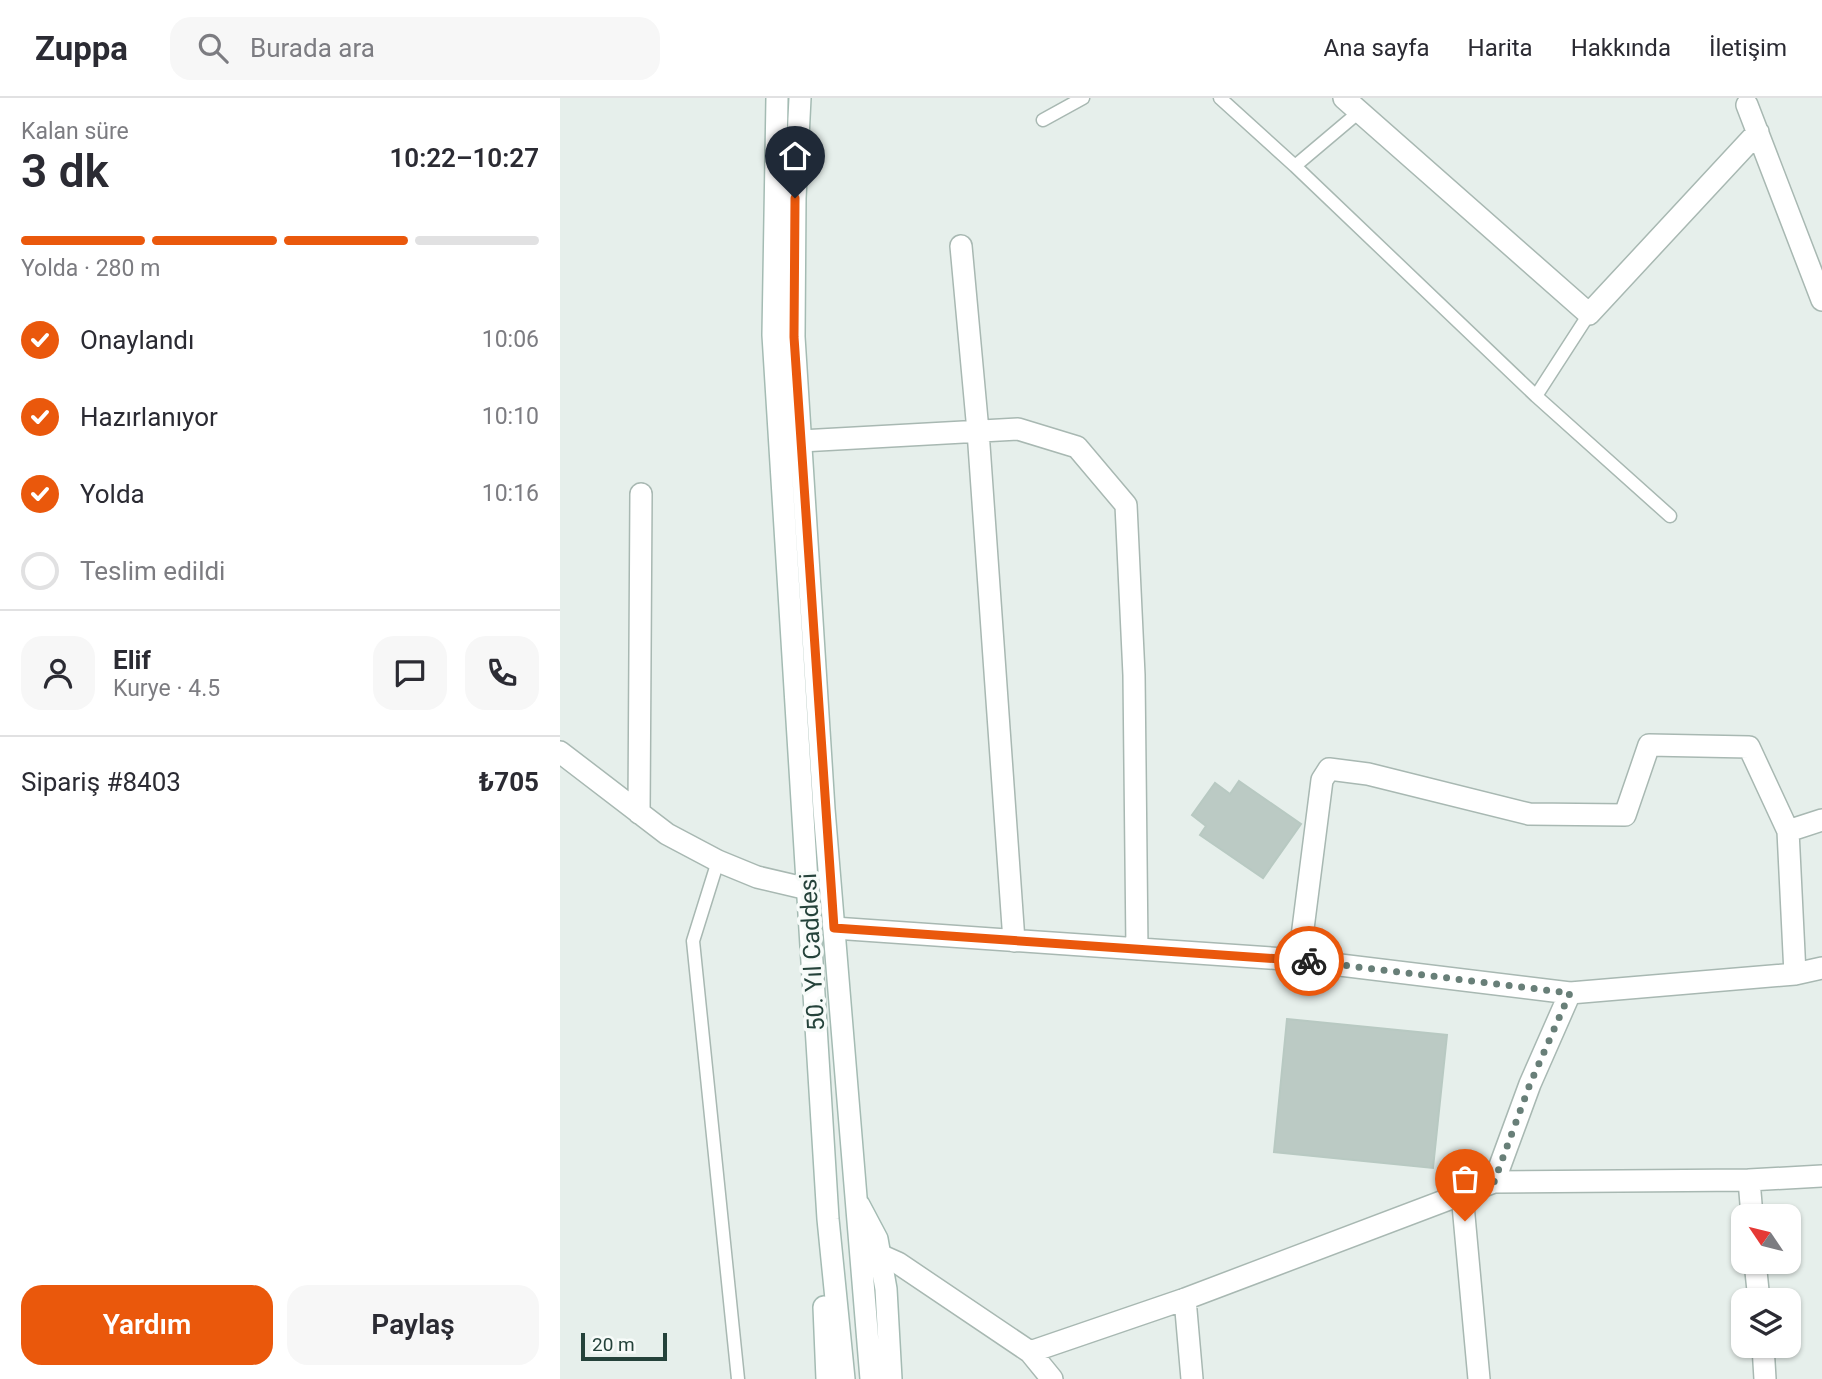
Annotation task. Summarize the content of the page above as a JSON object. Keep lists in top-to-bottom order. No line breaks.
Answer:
{"streets":{"street":["50. Yıl Caddesi"]},"scale_bar":"20 m","north":"top left","page":{"header":"Zuppa","search":"Burada ara","nav":["Ana sayfa","Harita","Hakkında","İletişim"],"heading":["3 dk","Kalan süre","10:22–10:27"],"panel":["Elif","Kurye · 4.5","Sipariş #8403","₺705"],"bar":"Yolda · 280 m","list":[["Onaylandı","10:06"],["Hazırlanıyor","10:10"],["Yolda","10:16"],"Teslim edildi"],"buttons":["Yardım","Paylaş"],"scale":"20 m"}}
